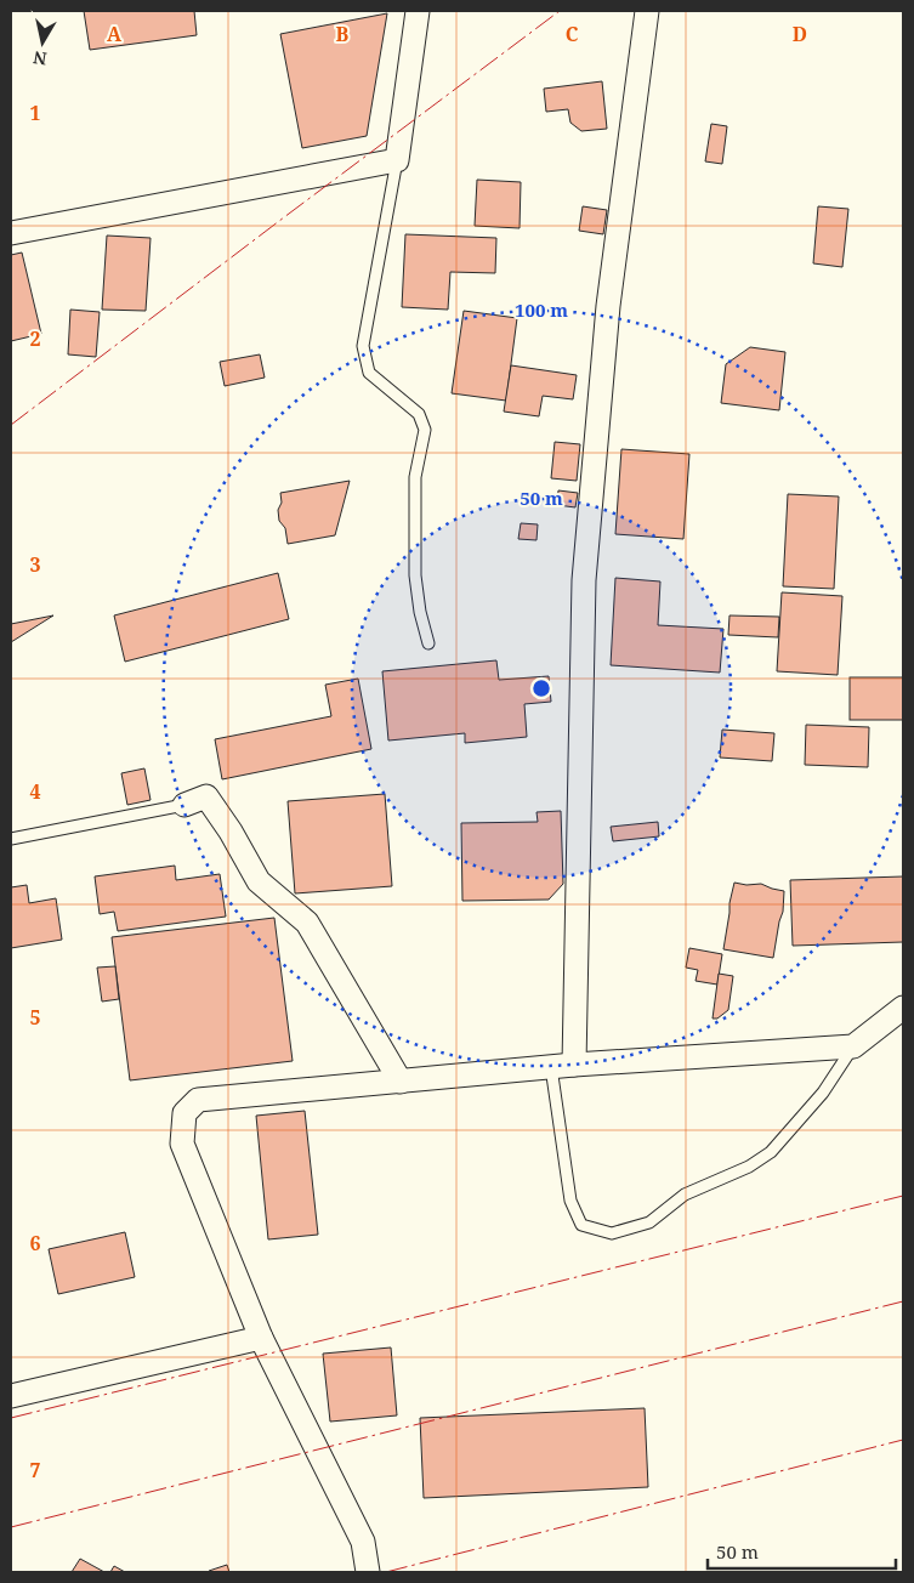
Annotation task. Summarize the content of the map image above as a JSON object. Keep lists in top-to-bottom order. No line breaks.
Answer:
{"scale_bar":"50 m","north":"bottom","grid":{"columns":["A","B","C","D"],"rows":["1","2","3","4","5","6","7"]},"rings":["100 m","50 m"]}
